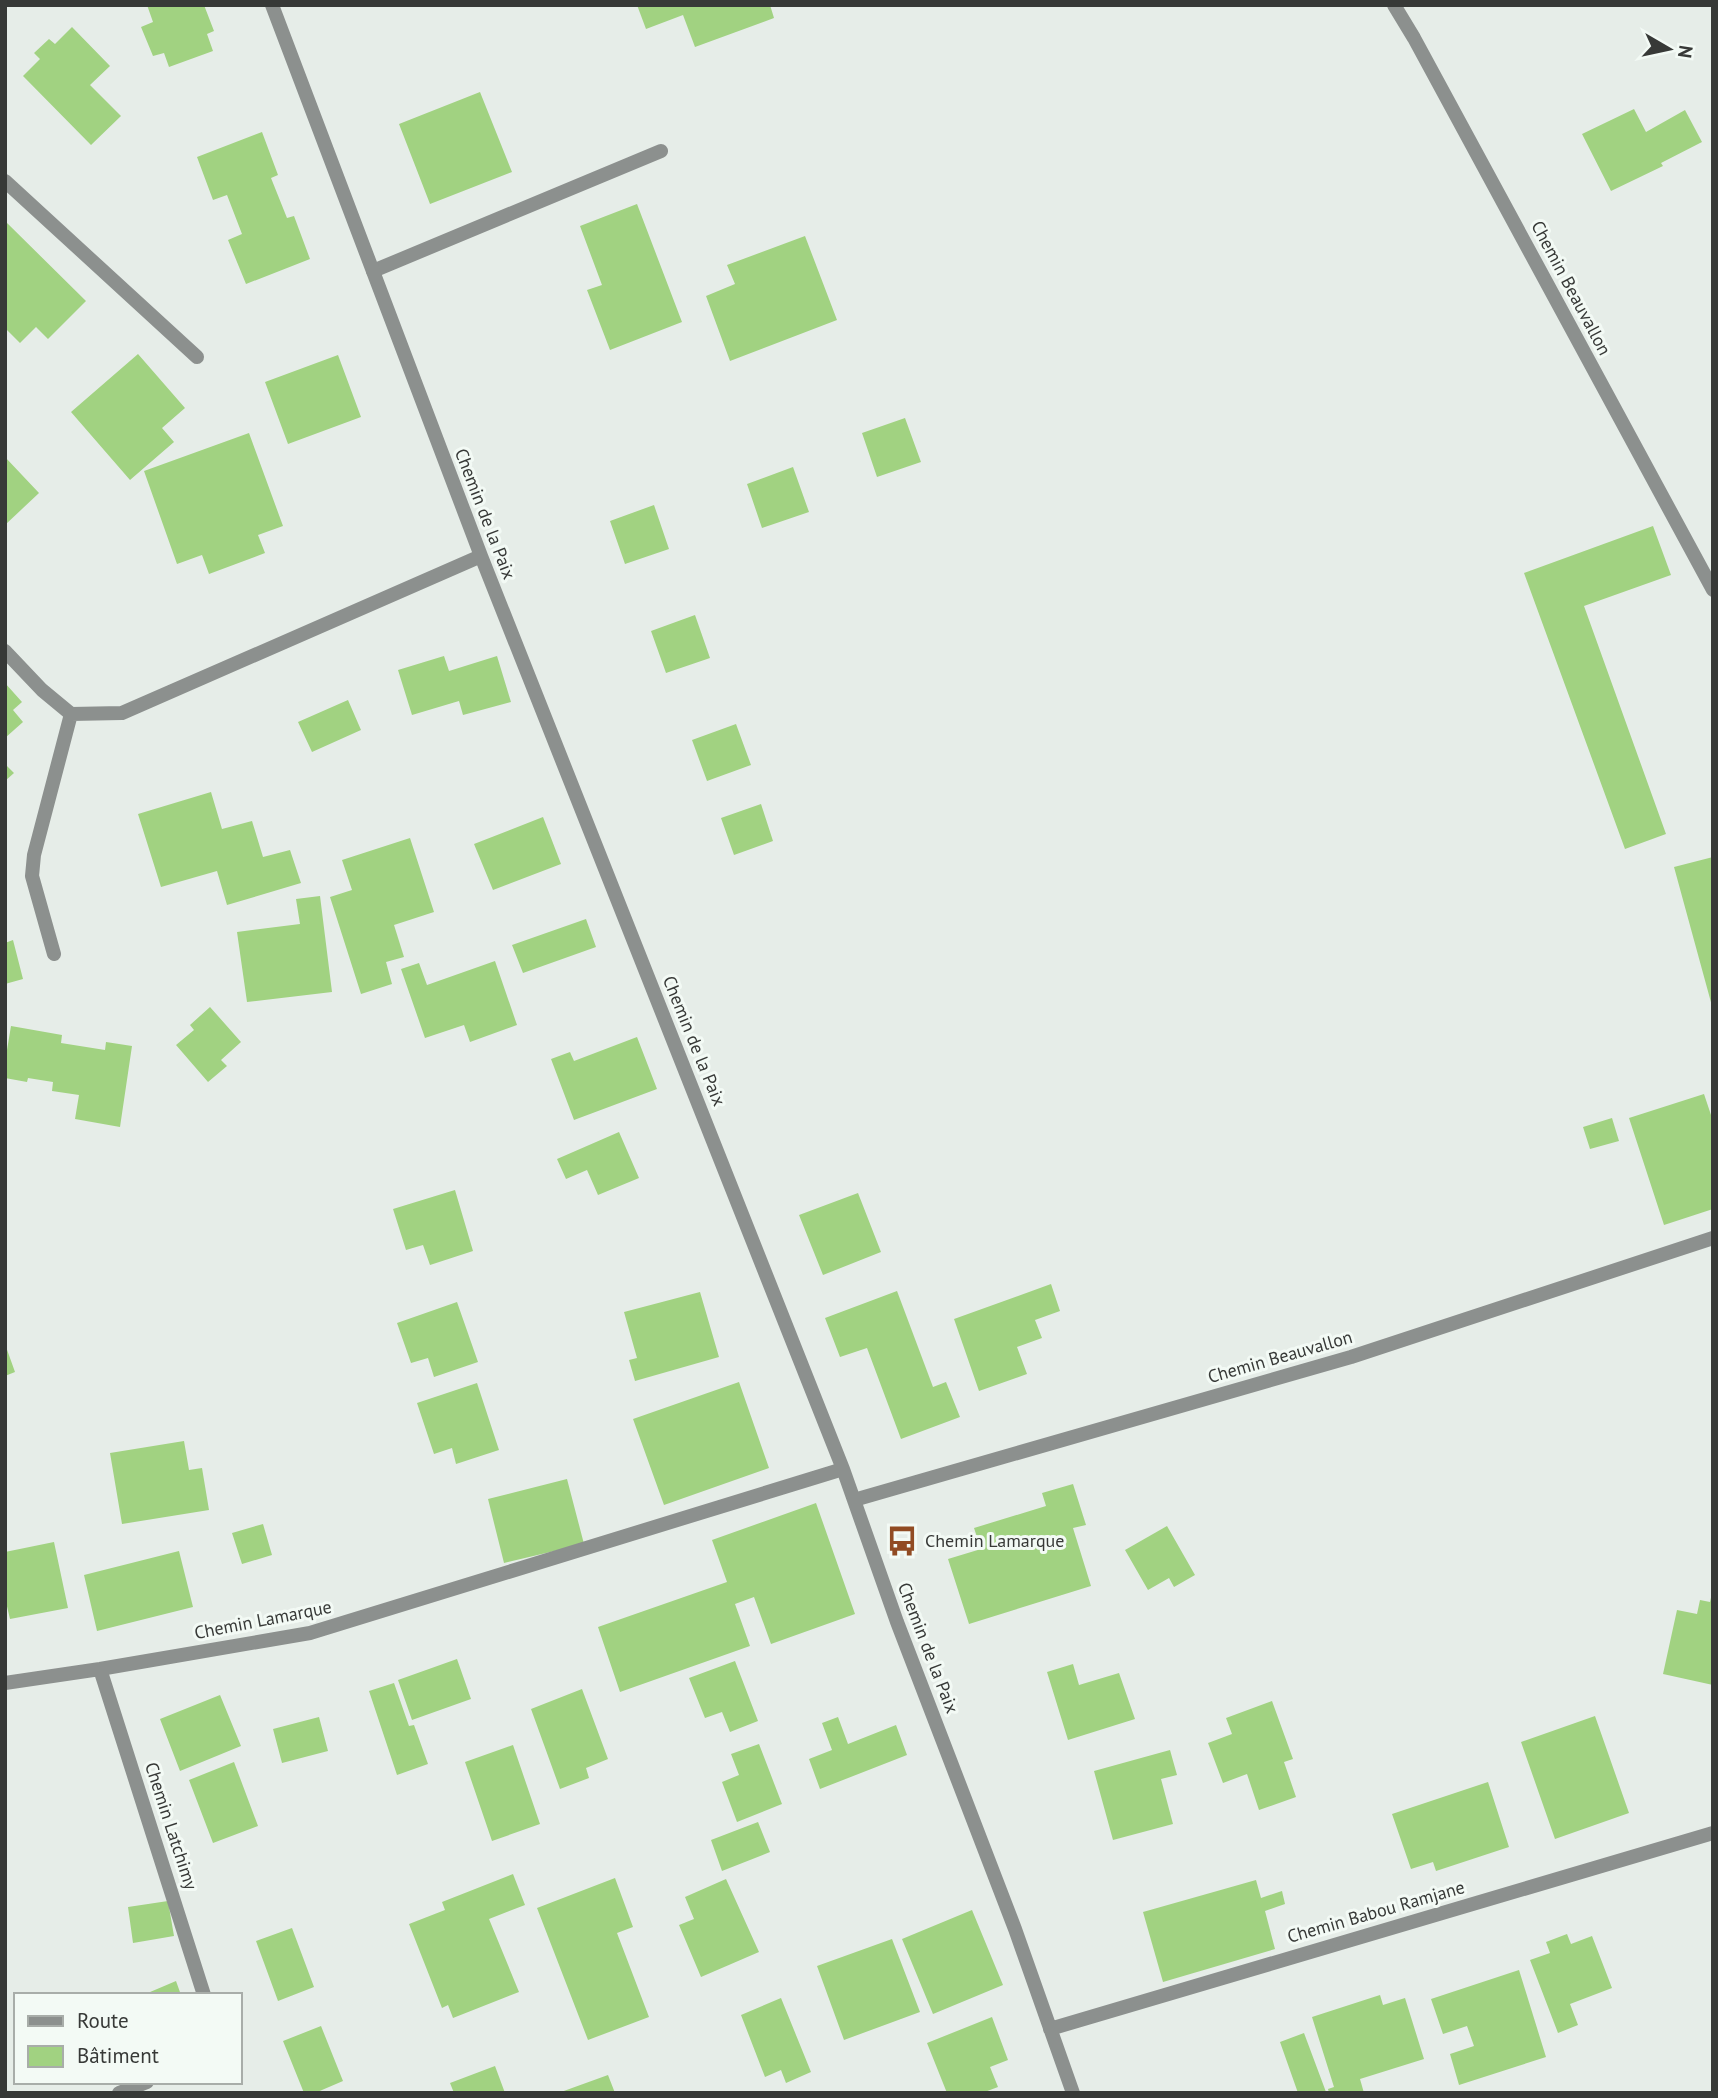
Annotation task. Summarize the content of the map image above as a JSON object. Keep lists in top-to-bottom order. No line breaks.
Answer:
{"streets":{"street":["Chemin Beauvallon","Chemin de la Paix","Chemin Lamarque","Chemin Latchimy","Chemin Babou Ramjane"]},"crossings":[["Chemin Beauvallon","Chemin de la Paix"],["Chemin de la Paix","Chemin Lamarque"],["Chemin de la Paix","Chemin Babou Ramjane"],["Chemin Lamarque","Chemin Latchimy"]],"places":{"bus stop":["Chemin Lamarque"]},"legend":["Route","Bâtiment"],"north":"right"}
